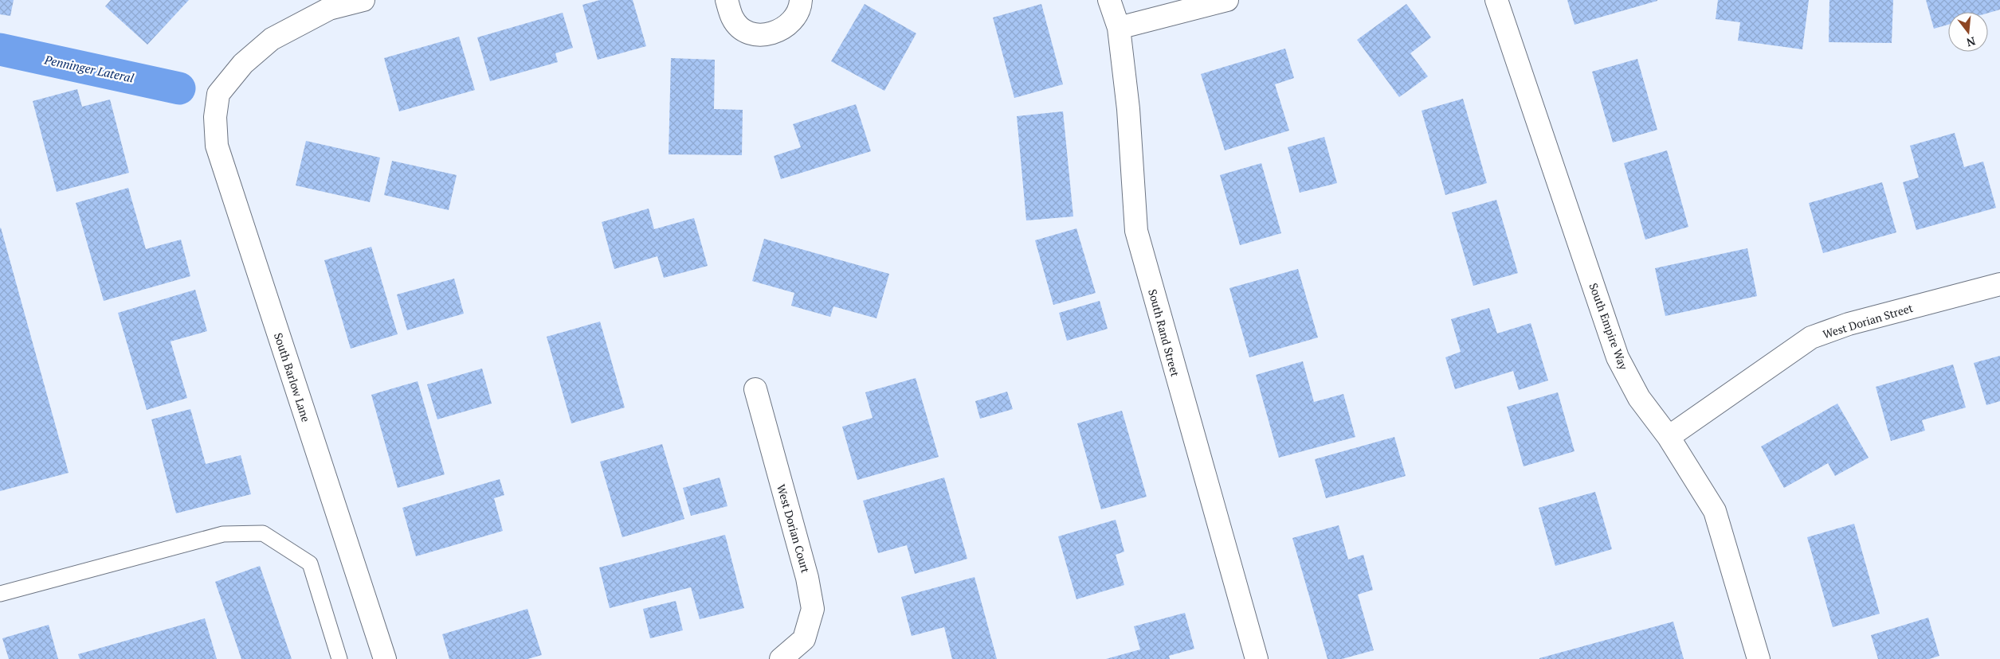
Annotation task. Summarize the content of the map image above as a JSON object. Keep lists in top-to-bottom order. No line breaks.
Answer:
{"streets":{"street":["West Dorian Street","South Empire Way","South Rand Street","South Barlow Lane","West Dorian Court"]},"crossings":[["West Dorian Street","South Empire Way"]],"water":["Penninger Lateral"],"north":"bottom"}
